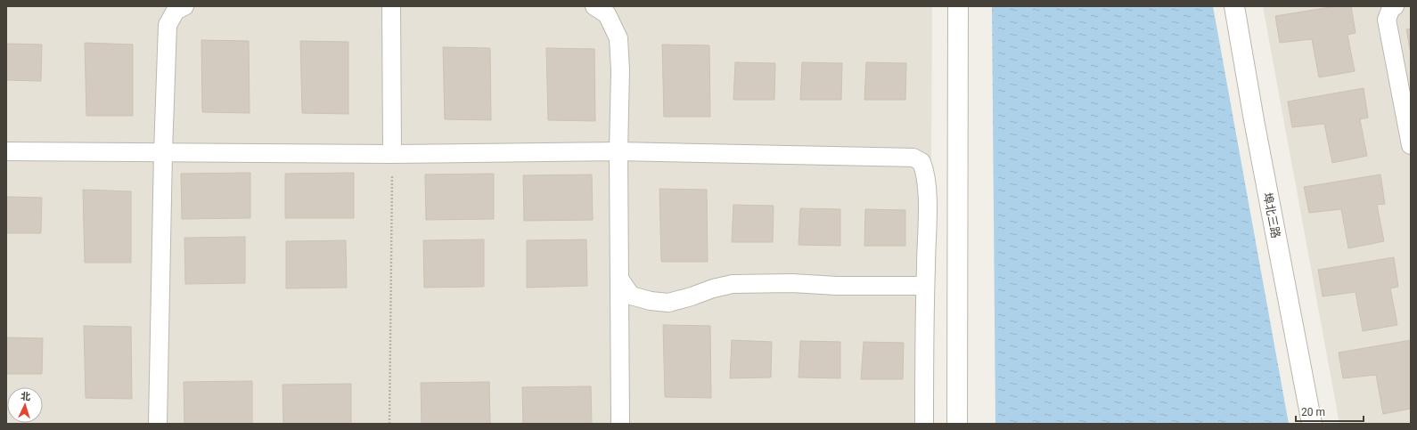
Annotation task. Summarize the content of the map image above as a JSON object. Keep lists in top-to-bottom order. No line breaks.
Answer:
{"streets":{"street":["埠北三路"]},"scale_bar":"20 m","north":"top"}
